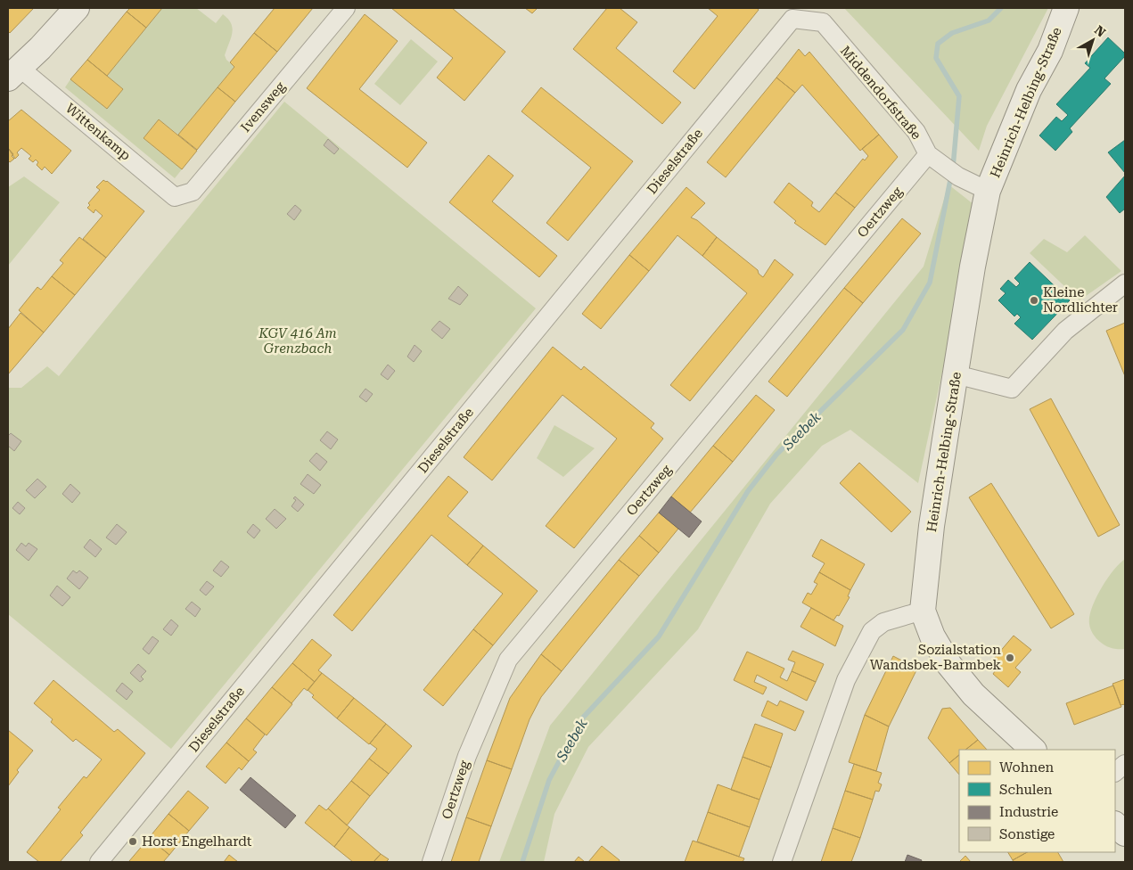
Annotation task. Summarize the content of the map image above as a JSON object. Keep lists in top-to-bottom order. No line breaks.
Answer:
{"streets":{"street":["Middendorfstraße","Heinrich-Helbing-Straße","Ivensweg","Wittenkamp","Dieselstraße","Oertzweg"]},"crossings":[["Middendorfstraße","Heinrich-Helbing-Straße"],["Middendorfstraße","Dieselstraße"],["Middendorfstraße","Oertzweg"],["Ivensweg","Wittenkamp"]],"water":["Seebek"],"parks":["KGV 416 Am Grenzbach"],"places":["Kleine Nordlichter","Sozialstation Wandsbek-Barmbek","Horst Engelhardt"],"legend":["Wohnen","Schulen","Industrie","Sonstige"],"north":"top right"}
